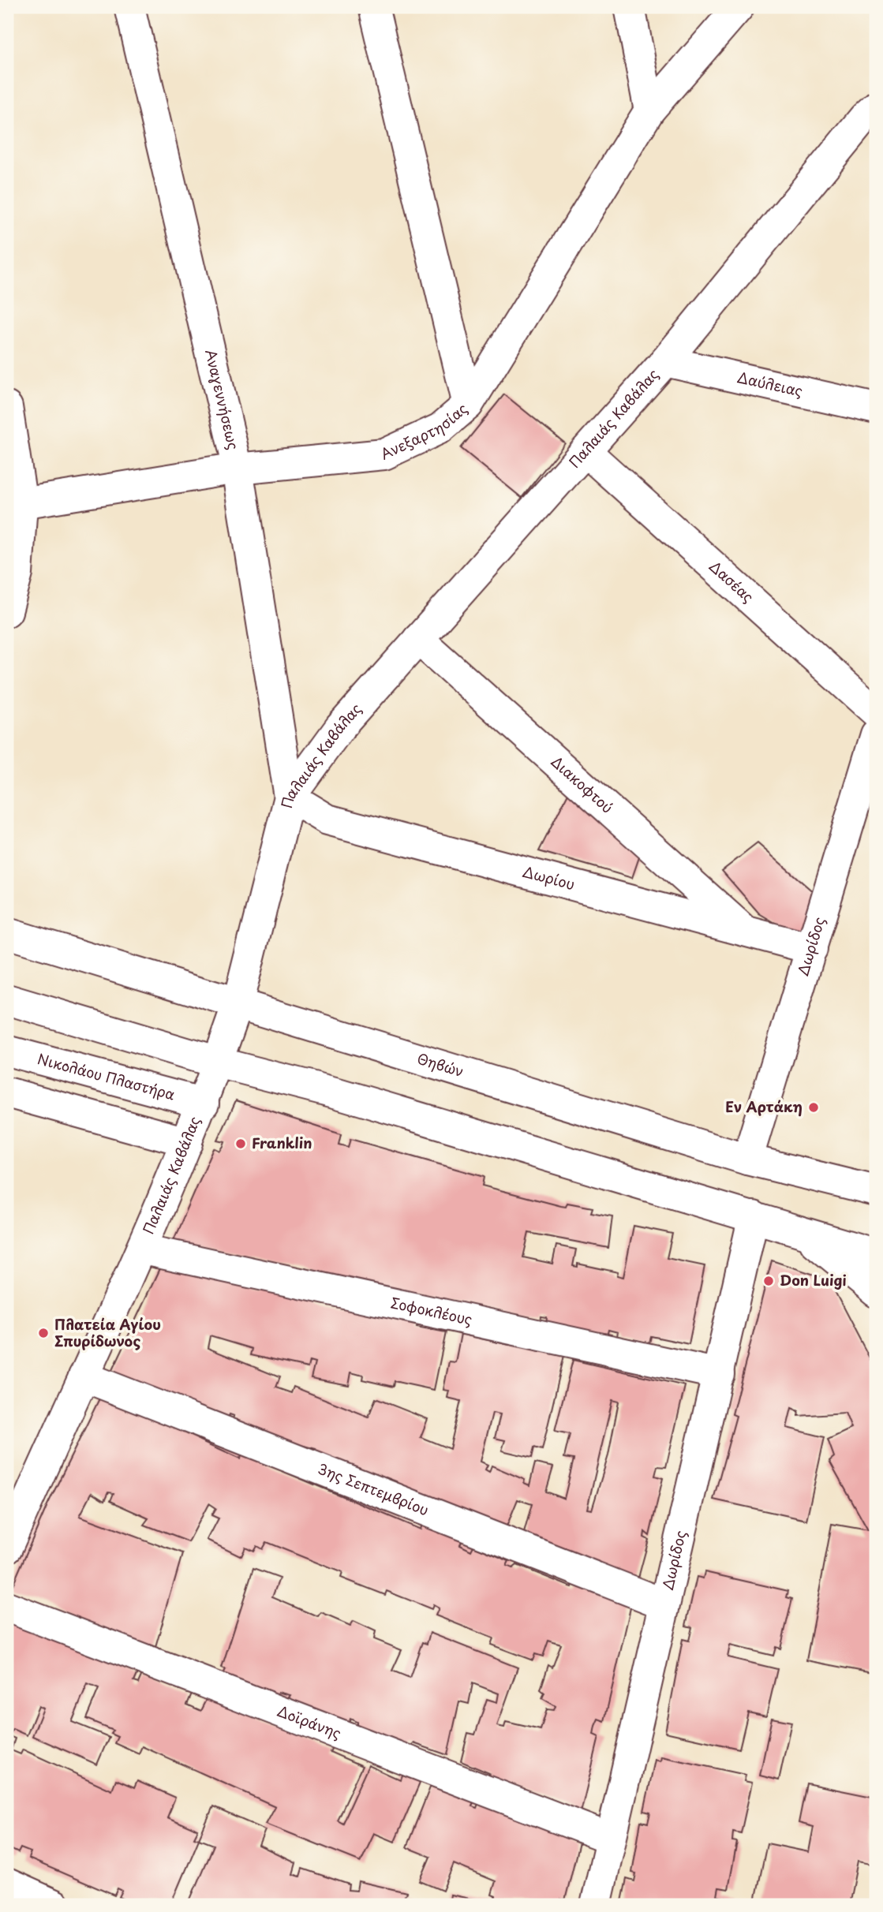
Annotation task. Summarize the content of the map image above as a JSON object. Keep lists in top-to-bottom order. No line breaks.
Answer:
{"streets":{"street":["Δαύλειας","Αναγεννήσεως","Παλαιάς Καβάλας","Ανεξαρτησίας","Δασέας","Διακοφτού","Δωρίου","Δωρίδος","Θηβών","Νικολάου Πλαστήρα","Σοφοκλέους","3ης Σεπτεμβρίου","Δοϊράνης"]},"crossings":[["Δαύλειας","Παλαιάς Καβάλας"],["Αναγεννήσεως","Παλαιάς Καβάλας"],["Αναγεννήσεως","Ανεξαρτησίας"],["Αναγεννήσεως","Δωρίου"],["Παλαιάς Καβάλας","Δασέας"],["Παλαιάς Καβάλας","Διακοφτού"],["Παλαιάς Καβάλας","Δωρίου"],["Παλαιάς Καβάλας","Θηβών"],["Παλαιάς Καβάλας","Νικολάου Πλαστήρα"],["Παλαιάς Καβάλας","Σοφοκλέους"],["Παλαιάς Καβάλας","3ης Σεπτεμβρίου"],["Διακοφτού","Δωρίου"],["Δωρίου","Δωρίδος"],["Δωρίδος","Θηβών"],["Δωρίδος","Σοφοκλέους"],["Δωρίδος","3ης Σεπτεμβρίου"],["Δωρίδος","Δοϊράνης"]],"places":["Εν Αρτάκη","Franklin","Don Luigi","Πλατεία Αγίου Σπυρίδωνος"]}
